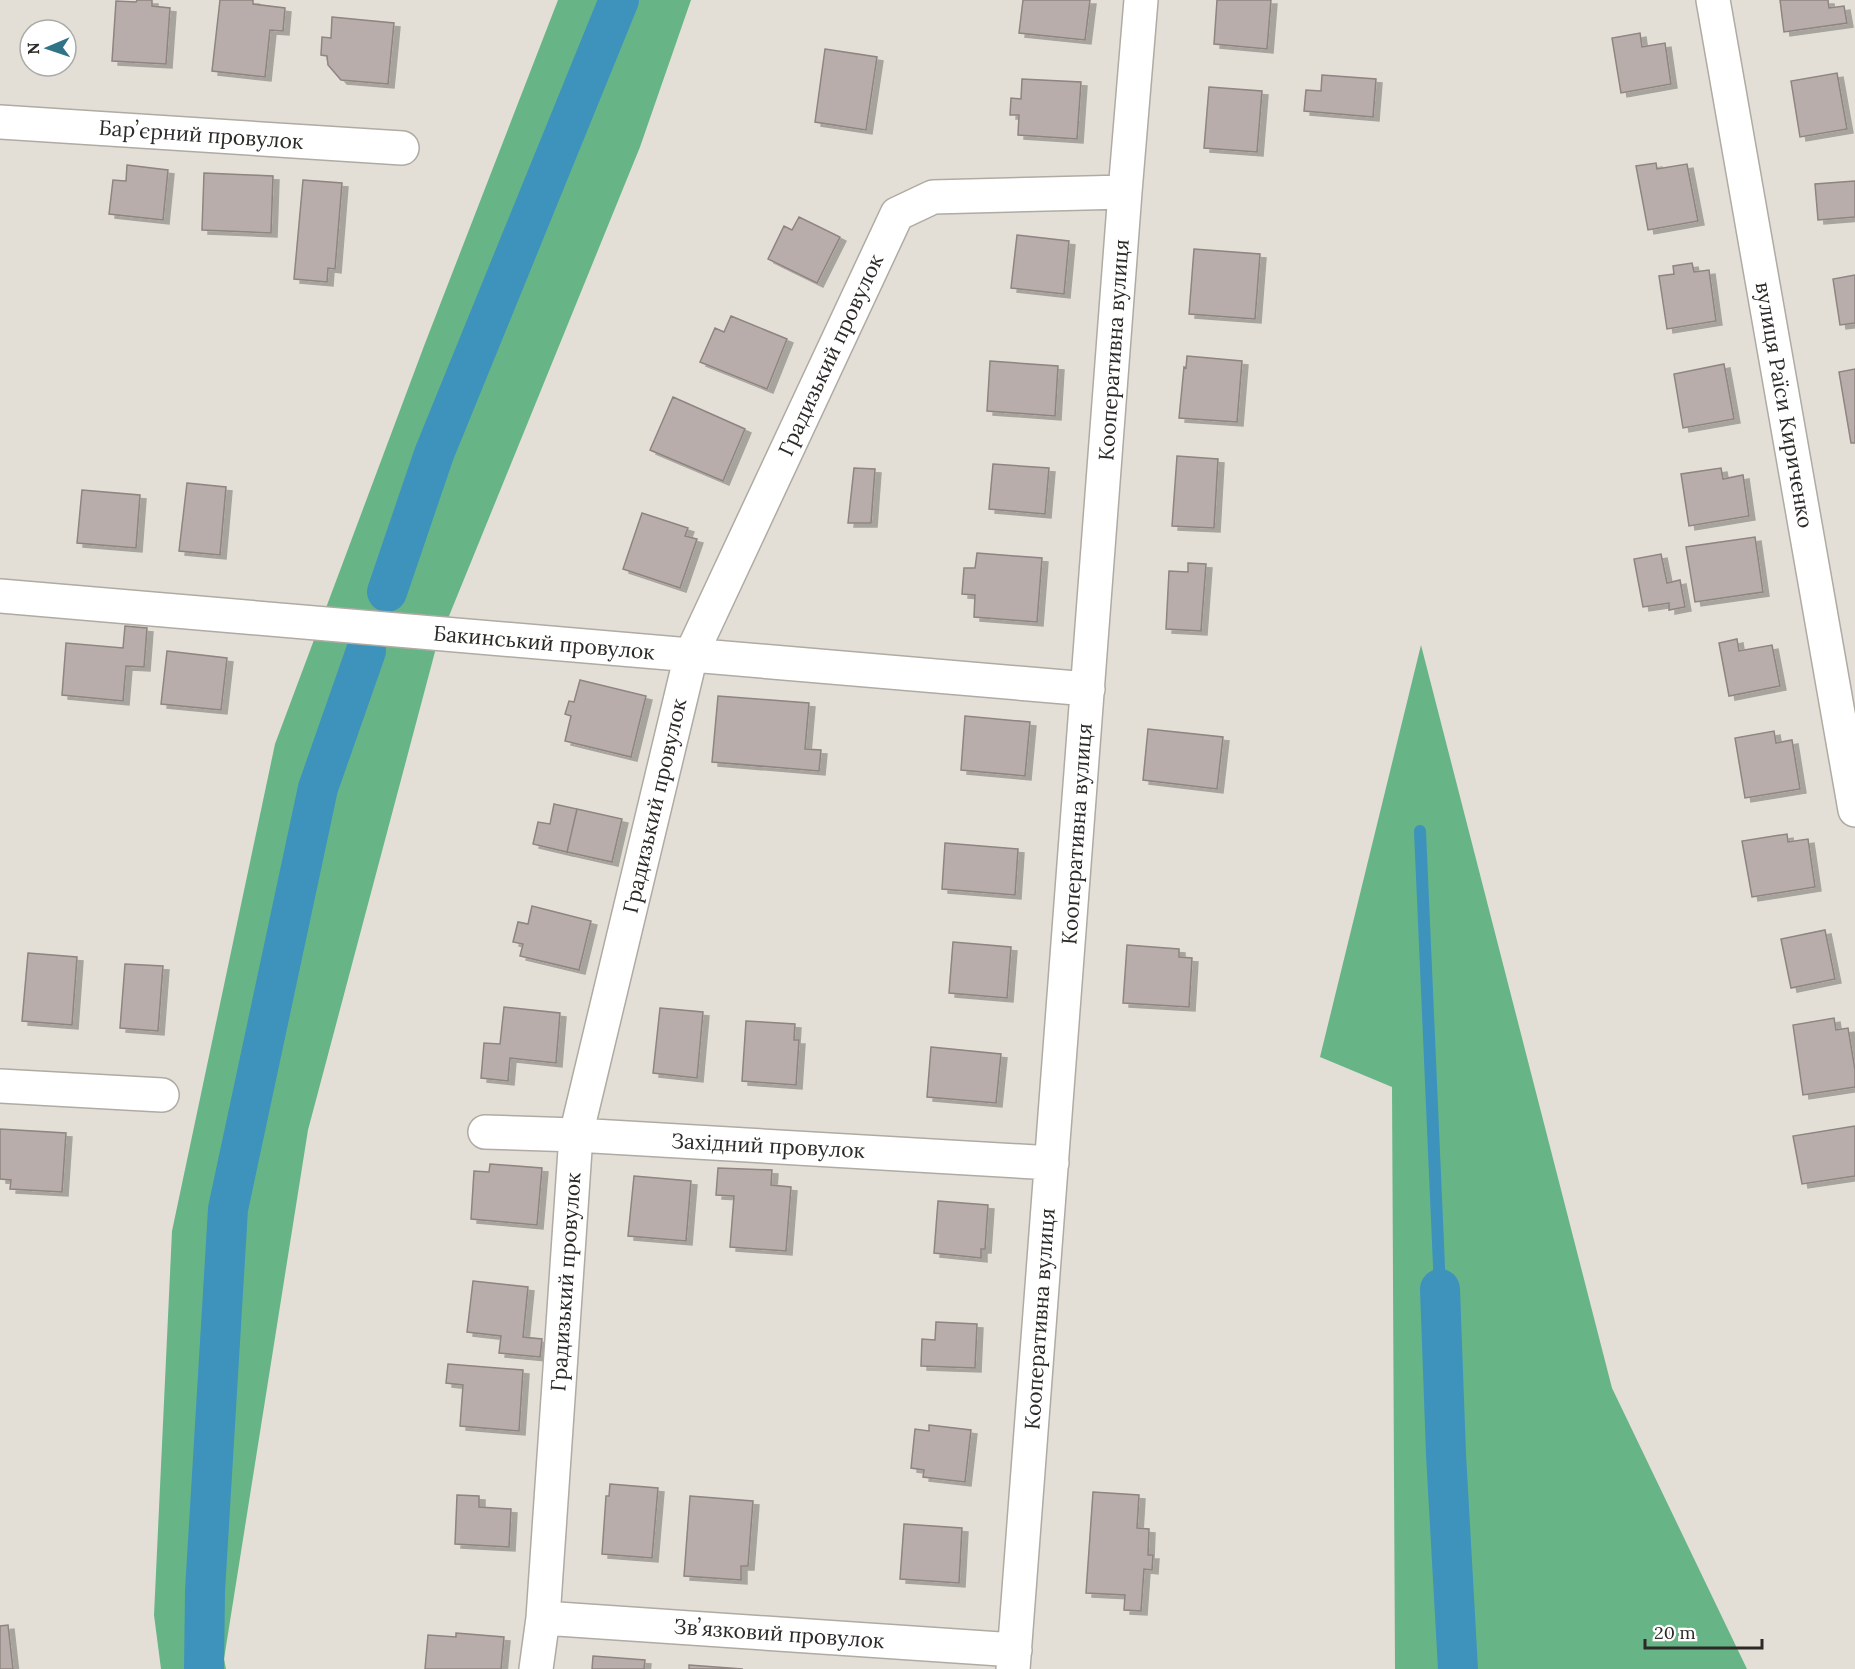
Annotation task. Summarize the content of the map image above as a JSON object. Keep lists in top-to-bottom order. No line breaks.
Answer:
{"streets":{"street":["Барʼєрний провулок","Кооперативна вулиця","Градизький провулок","вулиця Раїси Кириченко","Бакинський провулок","Західний провулок","Звʼязковий провулок"]},"crossings":[["Кооперативна вулиця","Градизький провулок"],["Кооперативна вулиця","Бакинський провулок"],["Кооперативна вулиця","Західний провулок"],["Кооперативна вулиця","Звʼязковий провулок"],["Градизький провулок","Бакинський провулок"],["Градизький провулок","Західний провулок"],["Градизький провулок","Звʼязковий провулок"]],"scale_bar":"20 m","north":"left"}
